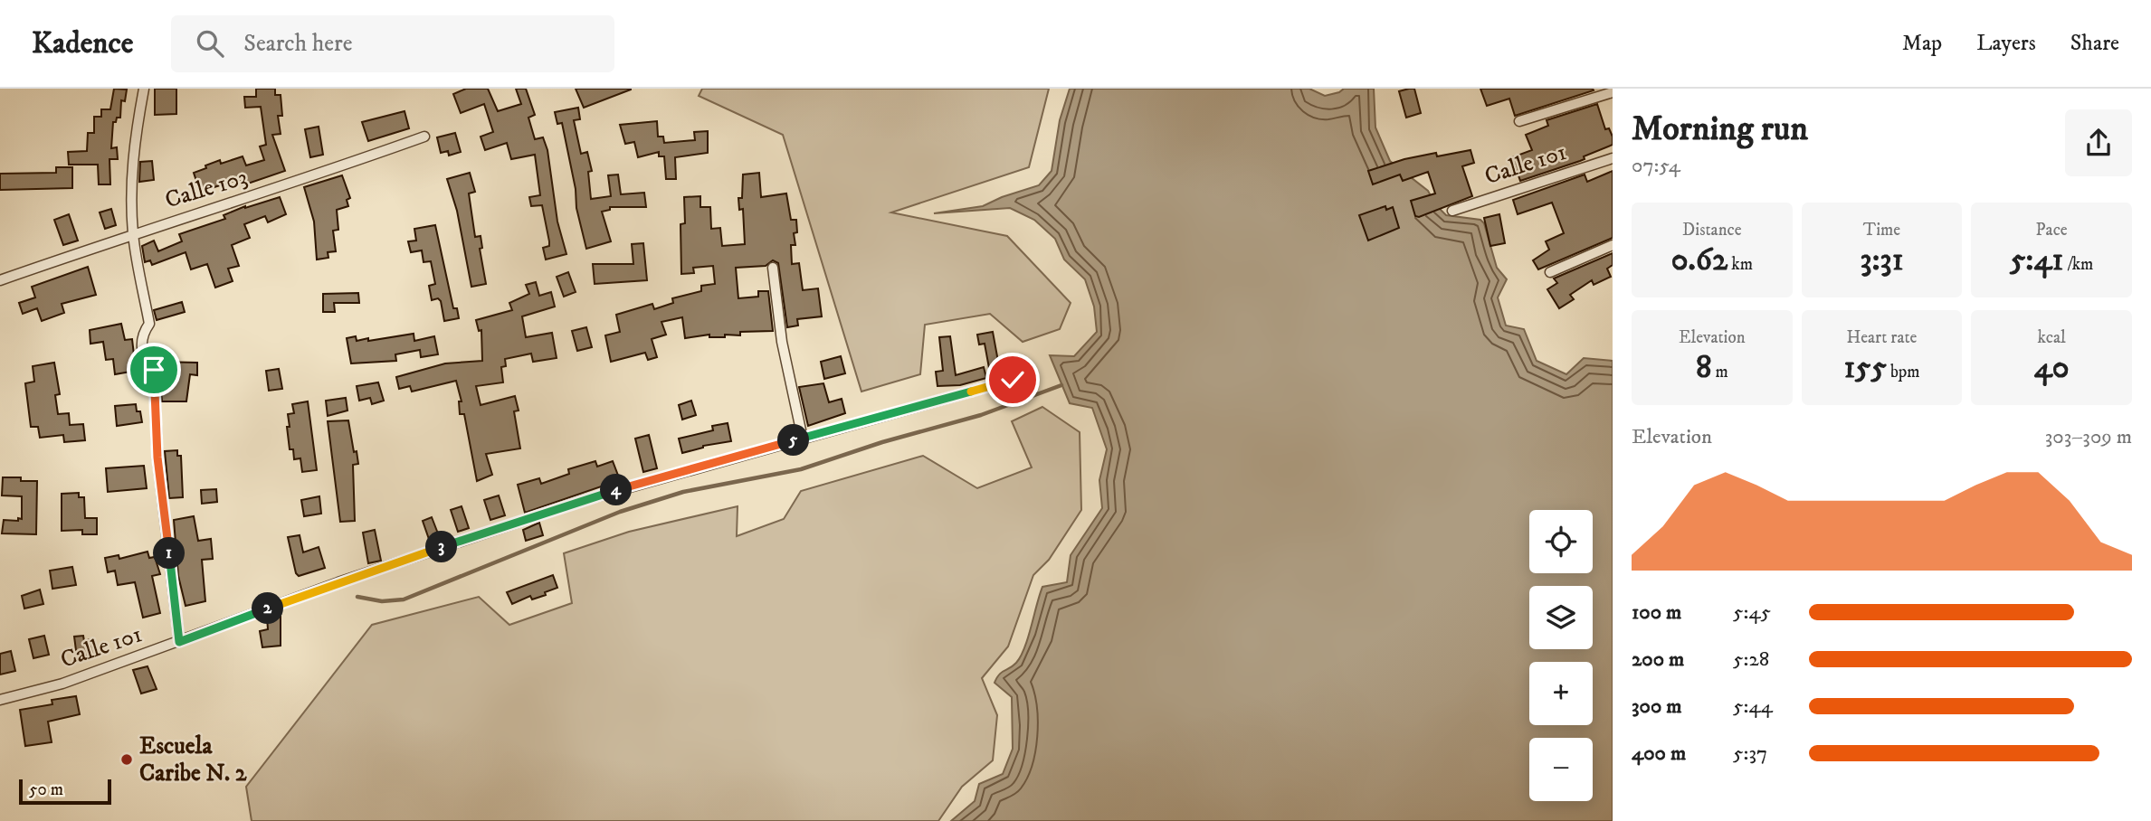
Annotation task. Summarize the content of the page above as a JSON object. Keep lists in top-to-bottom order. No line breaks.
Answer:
{"streets":{"street":["Calle 101","Calle 103"]},"places":["Escuela Caribe N. 2"],"scale_bar":"50 m","page":{"header":"Kadence","search":"Search here","nav":["Map","Layers","Share"],"heading":["Morning run","07:54"],"stats":[["Distance","0.62 km"],["Time","3:31"],["Pace","5:41 /km"],["Elevation","8 m"],["Heart rate","155 bpm"],["kcal","40"]],"chart":["Elevation","303–309 m"],"pins":["5","4","3","1","2"],"map_buttons":["+","−"],"list":[{"name":"100 m","note":"5:45"},{"name":"200 m","note":"5:28"},{"name":"300 m","note":"5:44"},{"name":"400 m","note":"5:37"}],"scale":"50 m"}}
